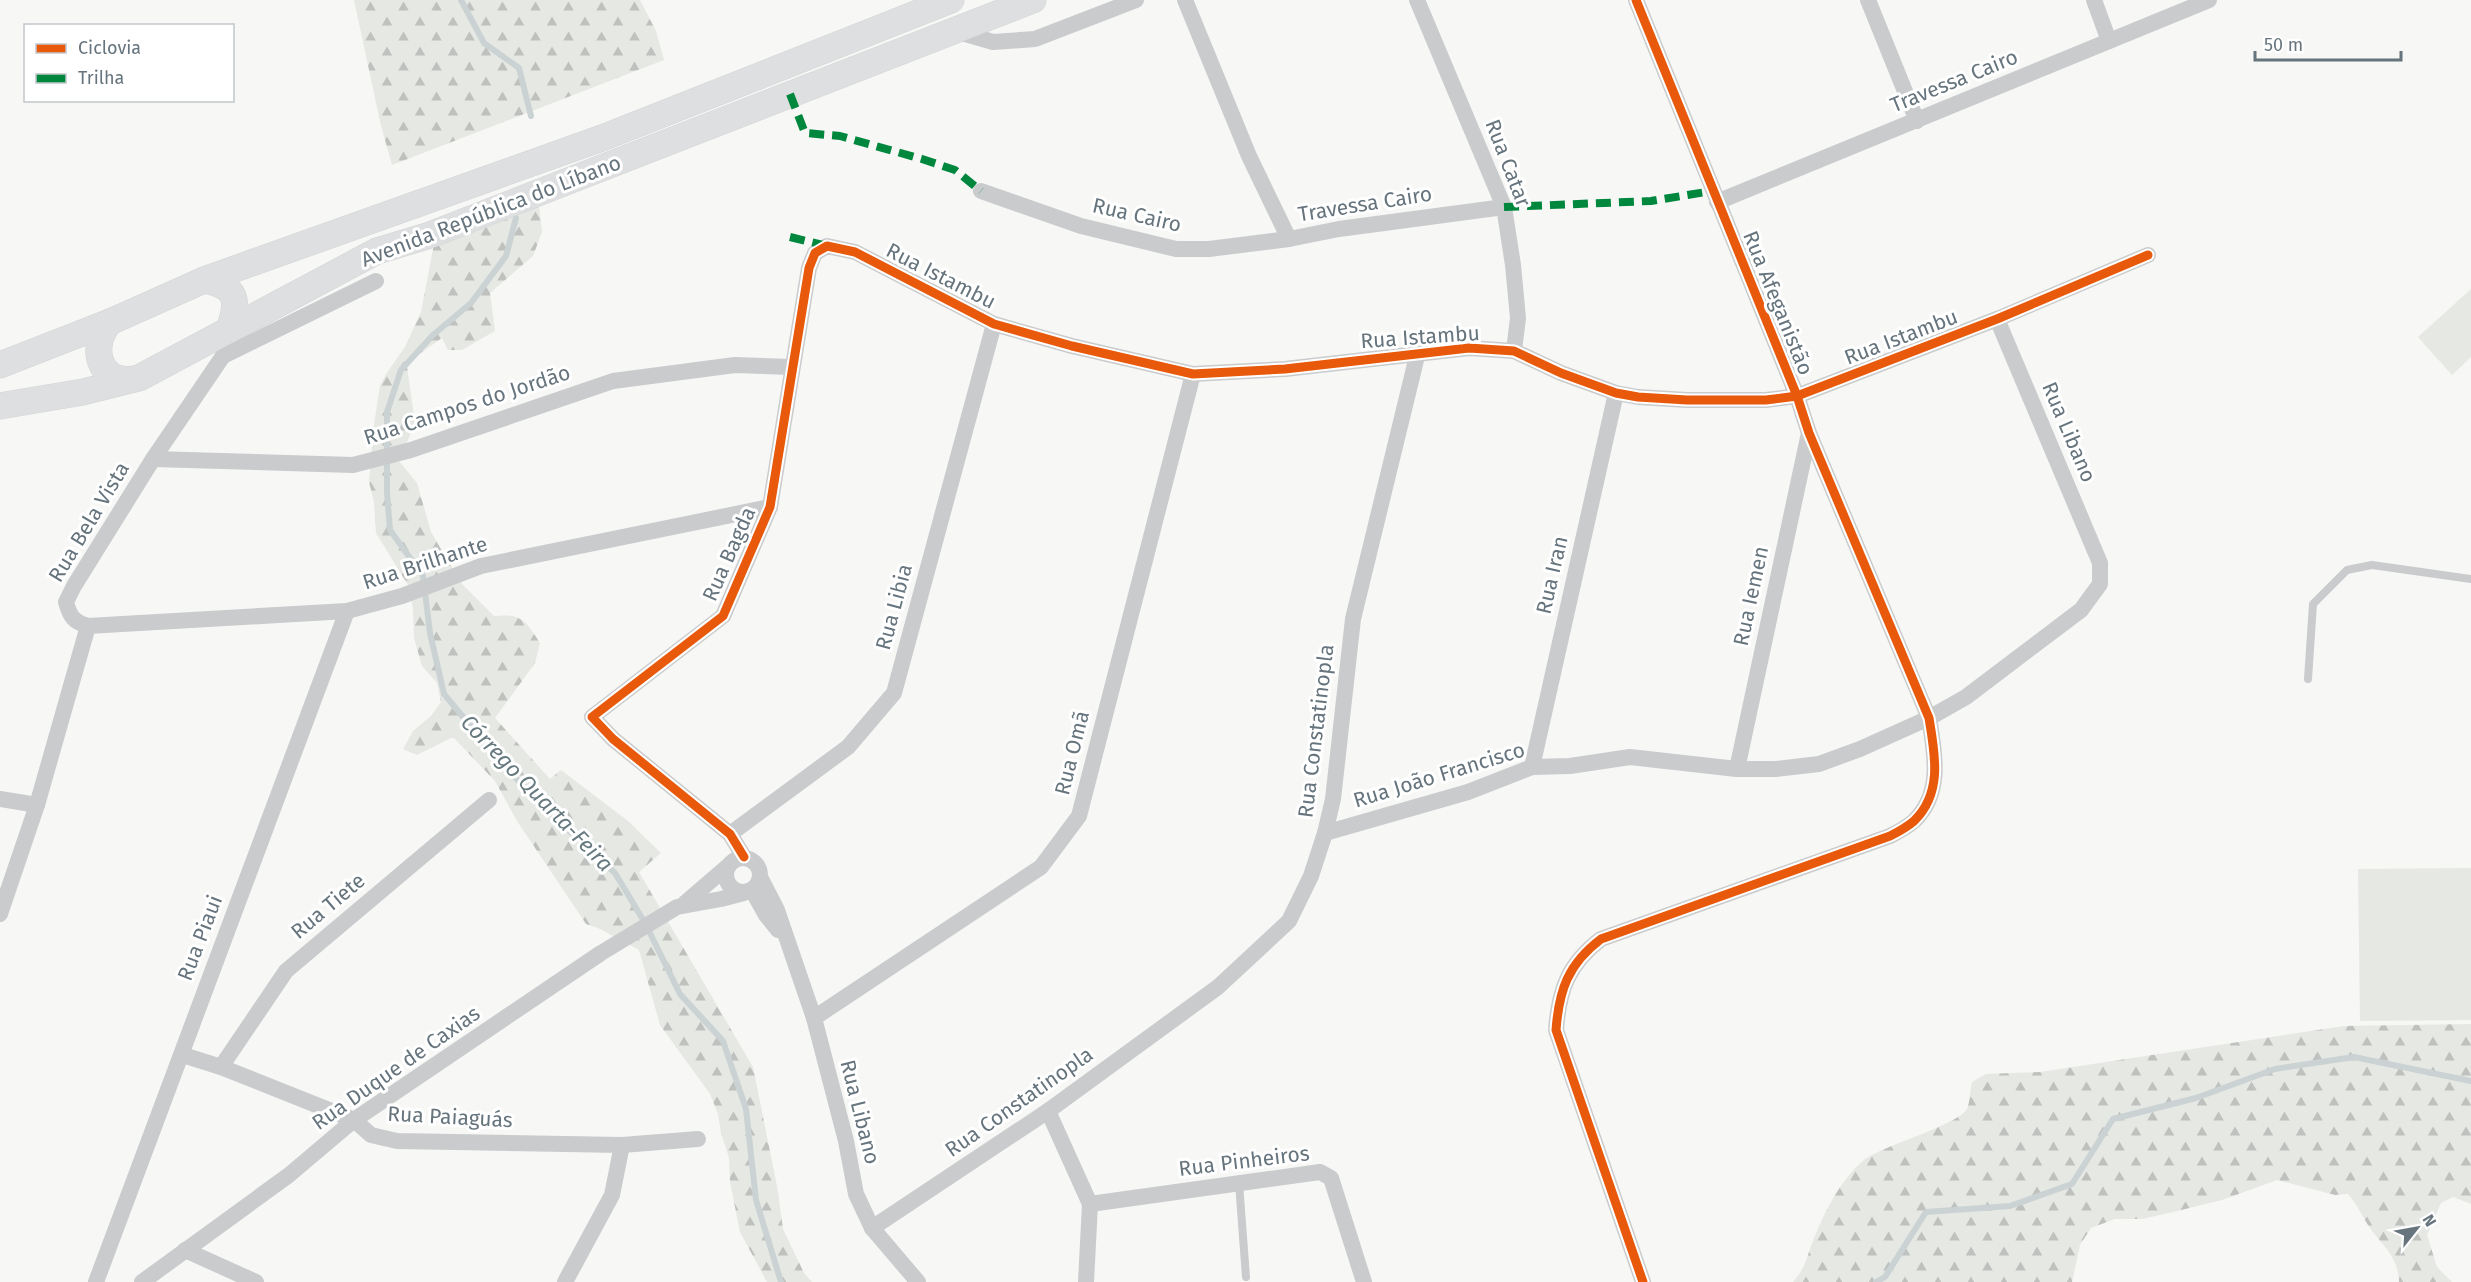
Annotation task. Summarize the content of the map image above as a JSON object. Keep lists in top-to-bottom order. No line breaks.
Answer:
{"streets":{"main road":["Avenida República do Líbano"],"street":["Travessa Cairo","Rua Catar","Rua Cairo","Rua Istambu","Rua Afeganistão","Rua Campos do Jordão","Rua Libano","Rua Bela Vista","Rua Bagda","Rua Brilhante","Rua Iran","Rua Iemen","Rua Libia","Rua Constatinopla","Rua Omã","Rua João Francisco","Rua Tiete","Rua Piaui","Rua Duque de Caxias","Rua Paiaguás","Rua Pinheiros"]},"crossings":[["Travessa Cairo","Rua Catar"],["Travessa Cairo","Rua Cairo"],["Travessa Cairo","Rua Afeganistão"],["Rua Catar","Rua Istambu"],["Avenida República do Líbano","Rua Bela Vista"],["Rua Istambu","Rua Afeganistão"],["Rua Istambu","Rua Libano"],["Rua Istambu","Rua Bagda"],["Rua Istambu","Rua Iran"],["Rua Istambu","Rua Libia"],["Rua Istambu","Rua Constatinopla"],["Rua Istambu","Rua Omã"],["Rua Afeganistão","Rua Iemen"],["Rua Afeganistão","Rua João Francisco"],["Rua Campos do Jordão","Rua Bela Vista"],["Rua Campos do Jordão","Rua Bagda"],["Rua Libano","Rua Bagda"],["Rua Libano","Rua Libia"],["Rua Libano","Rua Constatinopla"],["Rua Libano","Rua Omã"],["Rua Libano","Rua João Francisco"],["Rua Libano","Rua Duque de Caxias"],["Rua Bela Vista","Rua Brilhante"],["Rua Bagda","Rua Brilhante"],["Rua Bagda","Rua Libia"],["Rua Brilhante","Rua Piaui"],["Rua Iran","Rua João Francisco"],["Rua Iemen","Rua João Francisco"],["Rua Constatinopla","Rua João Francisco"],["Rua Tiete","Rua Paiaguás"],["Rua Piaui","Rua Paiaguás"],["Rua Duque de Caxias","Rua Paiaguás"]],"water":["Córrego Quarta-Feira"],"legend":["Ciclovia","Trilha"],"scale_bar":"50 m","north":"top right"}
